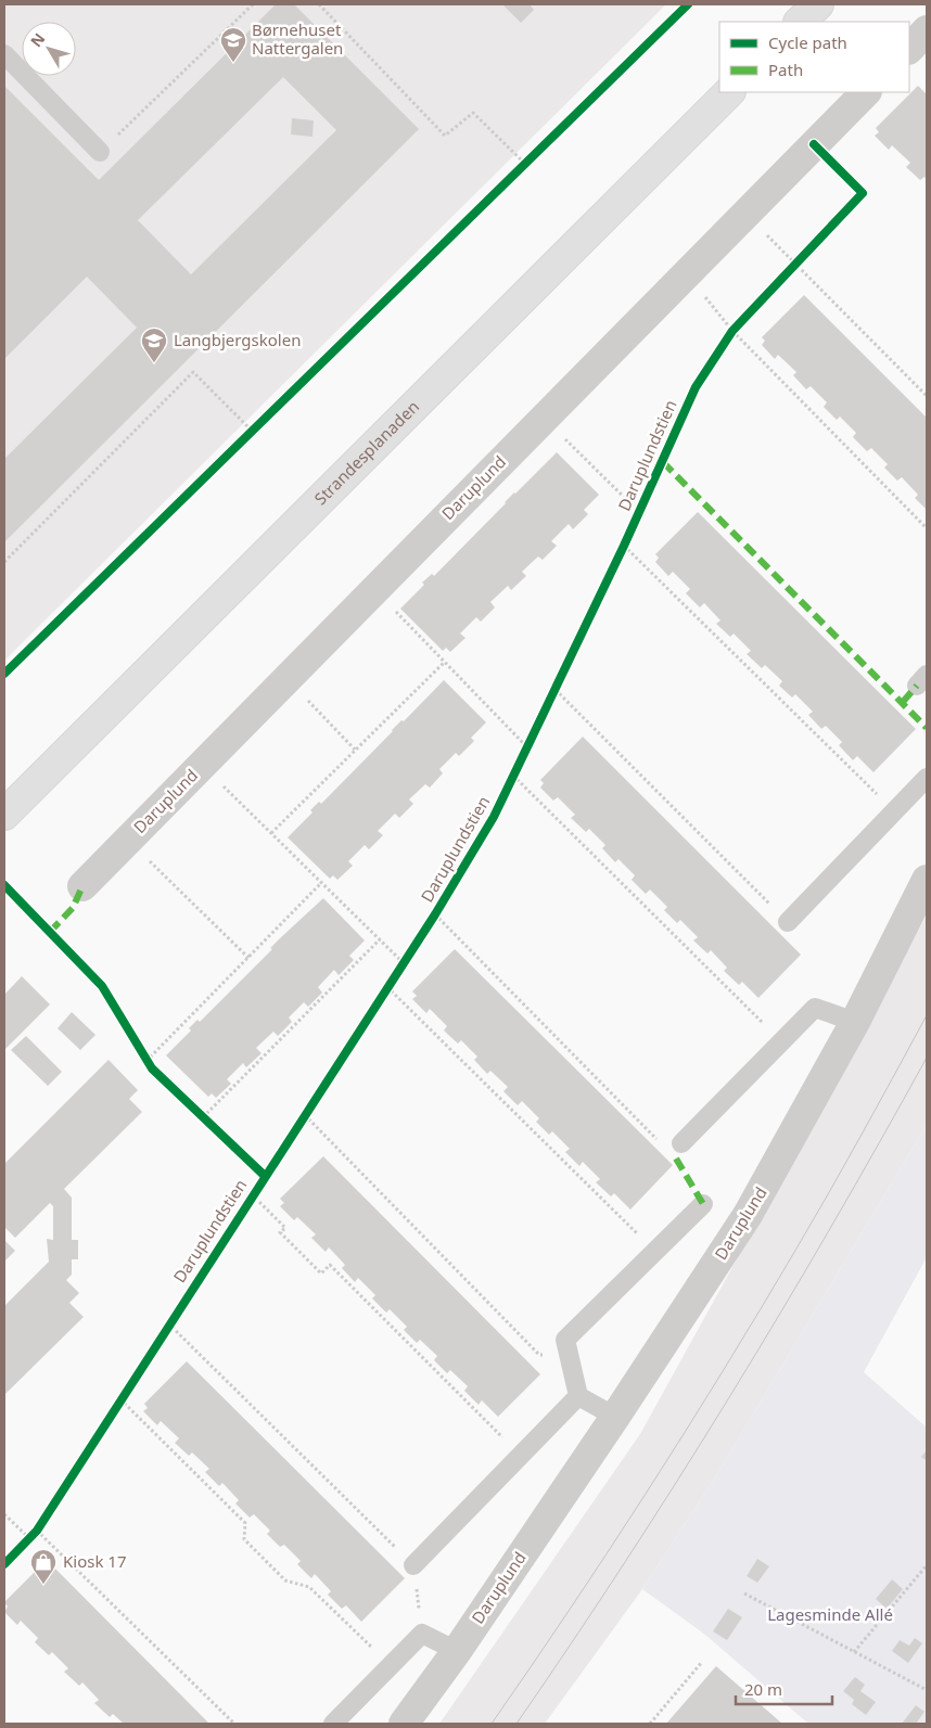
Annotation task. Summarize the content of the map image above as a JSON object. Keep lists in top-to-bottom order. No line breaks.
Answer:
{"streets":{"street":["Strandesplanaden","Daruplund"],"cycle path":["Daruplundstien"]},"crossings":[["Daruplundstien","Daruplund"]],"parks":["Lagesminde Allé"],"places":{"school or university":["Børnehuset Nattergalen","Langbjergskolen"],"shop":["Kiosk 17"]},"legend":["Cycle path","Path"],"scale_bar":"20 m","north":"top left"}
